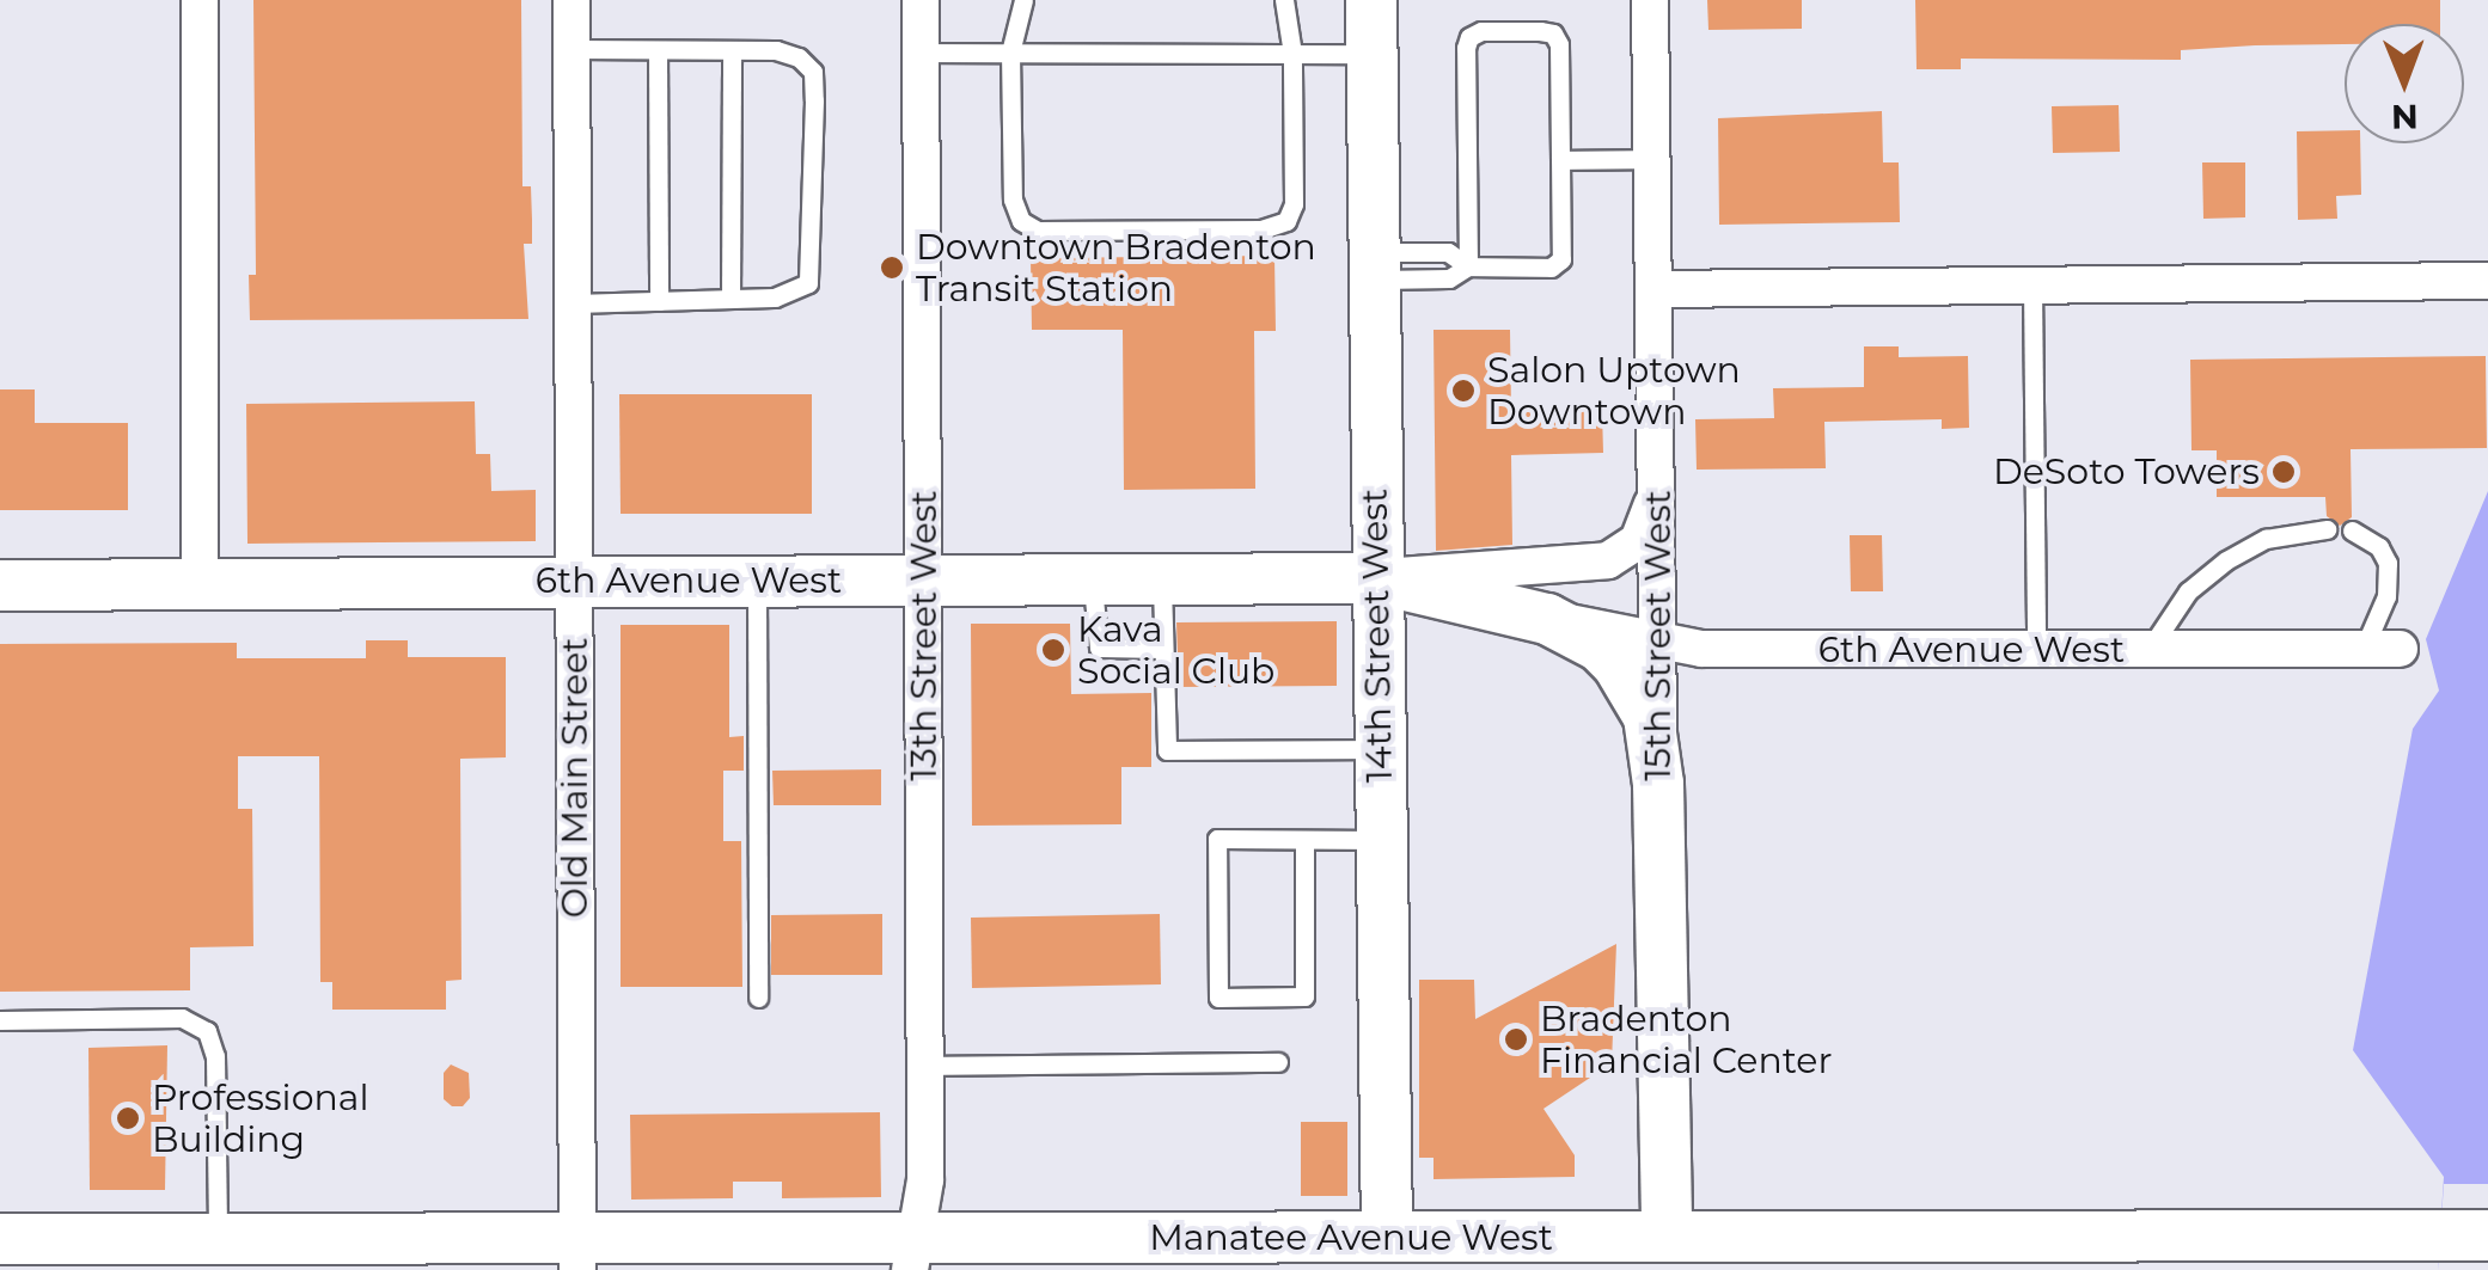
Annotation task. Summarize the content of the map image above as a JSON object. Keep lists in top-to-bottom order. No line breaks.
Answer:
{"streets":{"main road":["6th Avenue West","14th Street West","15th Street West","Manatee Avenue West"],"street":["13th Street West","Old Main Street"]},"crossings":[["6th Avenue West","13th Street West"],["6th Avenue West","14th Street West"],["6th Avenue West","15th Street West"],["6th Avenue West","Old Main Street"],["13th Street West","Manatee Avenue West"],["14th Street West","Manatee Avenue West"],["15th Street West","Manatee Avenue West"],["Old Main Street","Manatee Avenue West"]],"places":["Downtown Bradenton Transit Station","Salon Uptown Downtown","DeSoto Towers","Kava Social Club","Bradenton Financial Center","Professional Building"],"north":"bottom"}
